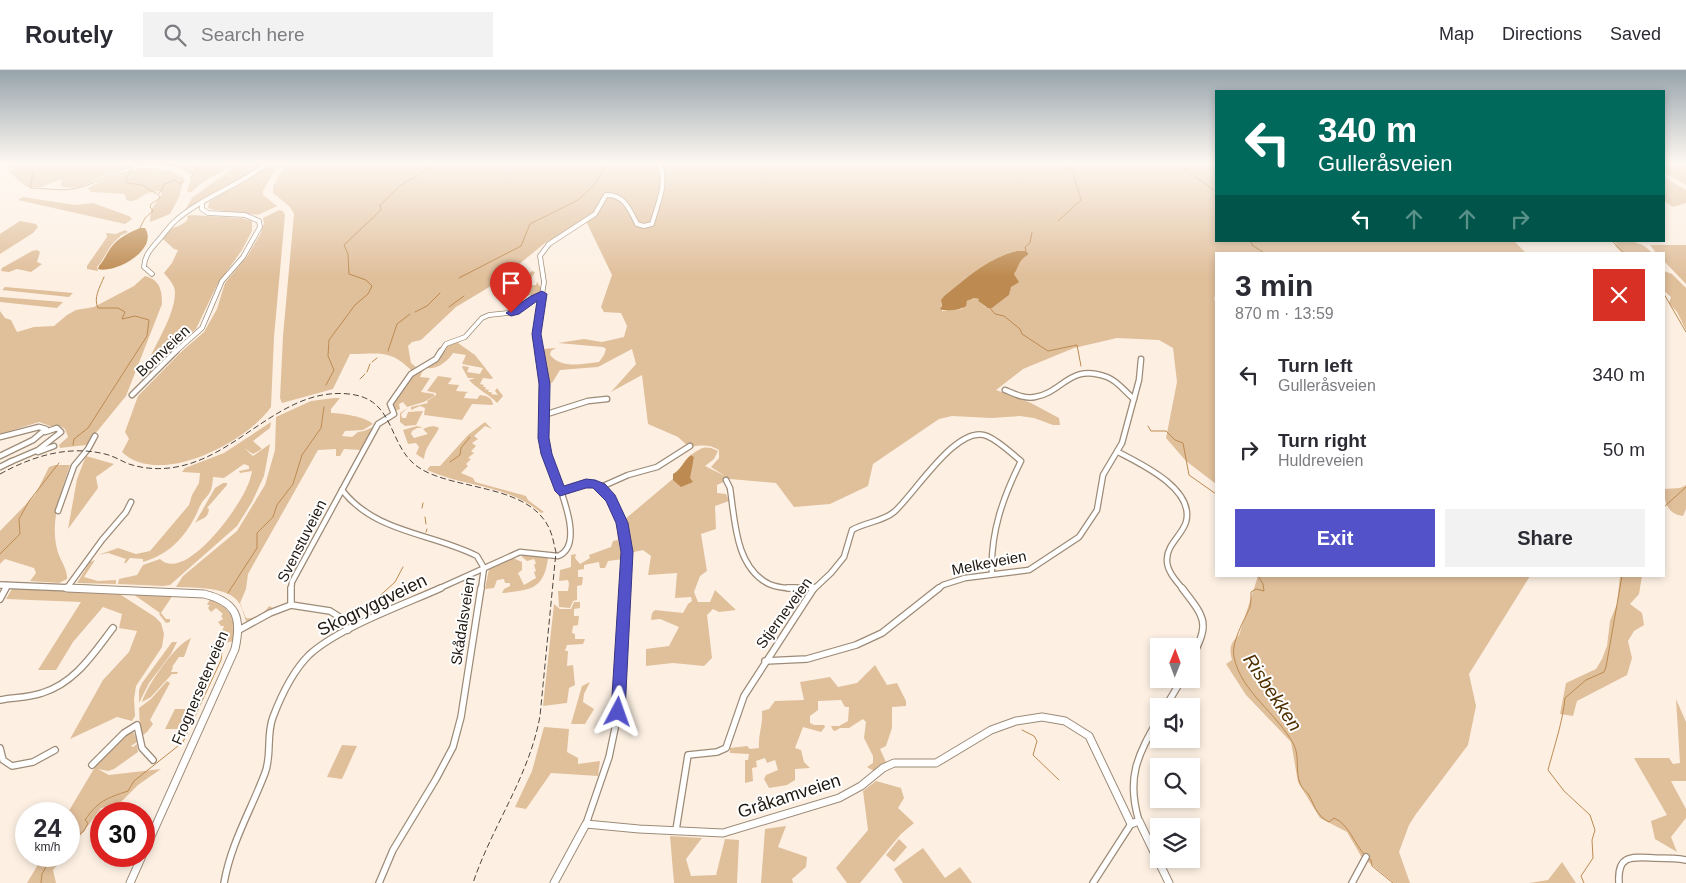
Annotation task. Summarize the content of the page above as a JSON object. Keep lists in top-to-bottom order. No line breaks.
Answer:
{"streets":{"street":["Bomveien","Svenstuveien","Melkeveien","Skogryggveien","Stjerneveien","Skådalsveien","Frognerseterveien","Gråkamveien"]},"crossings":[["Svenstuveien","Skogryggveien"],["Svenstuveien","Skådalsveien"],["Svenstuveien","Frognerseterveien"],["Melkeveien","Stjerneveien"],["Skogryggveien","Skådalsveien"],["Stjerneveien","Gråkamveien"]],"water":["Risbekken"],"north":"top","page":{"header":"Routely","search":"Search here","nav":["Map","Directions","Saved"],"turn":["340 m","Gulleråsveien"],"heading":["3 min","870 m · 13:59"],"list":[{"name":"Turn left","note":"Gulleråsveien","value":"340 m"},{"name":"Turn right","note":"Huldreveien","value":"50 m"}],"buttons":["Exit","Share"],"speed":"24 km/h","limit":"30"}}
